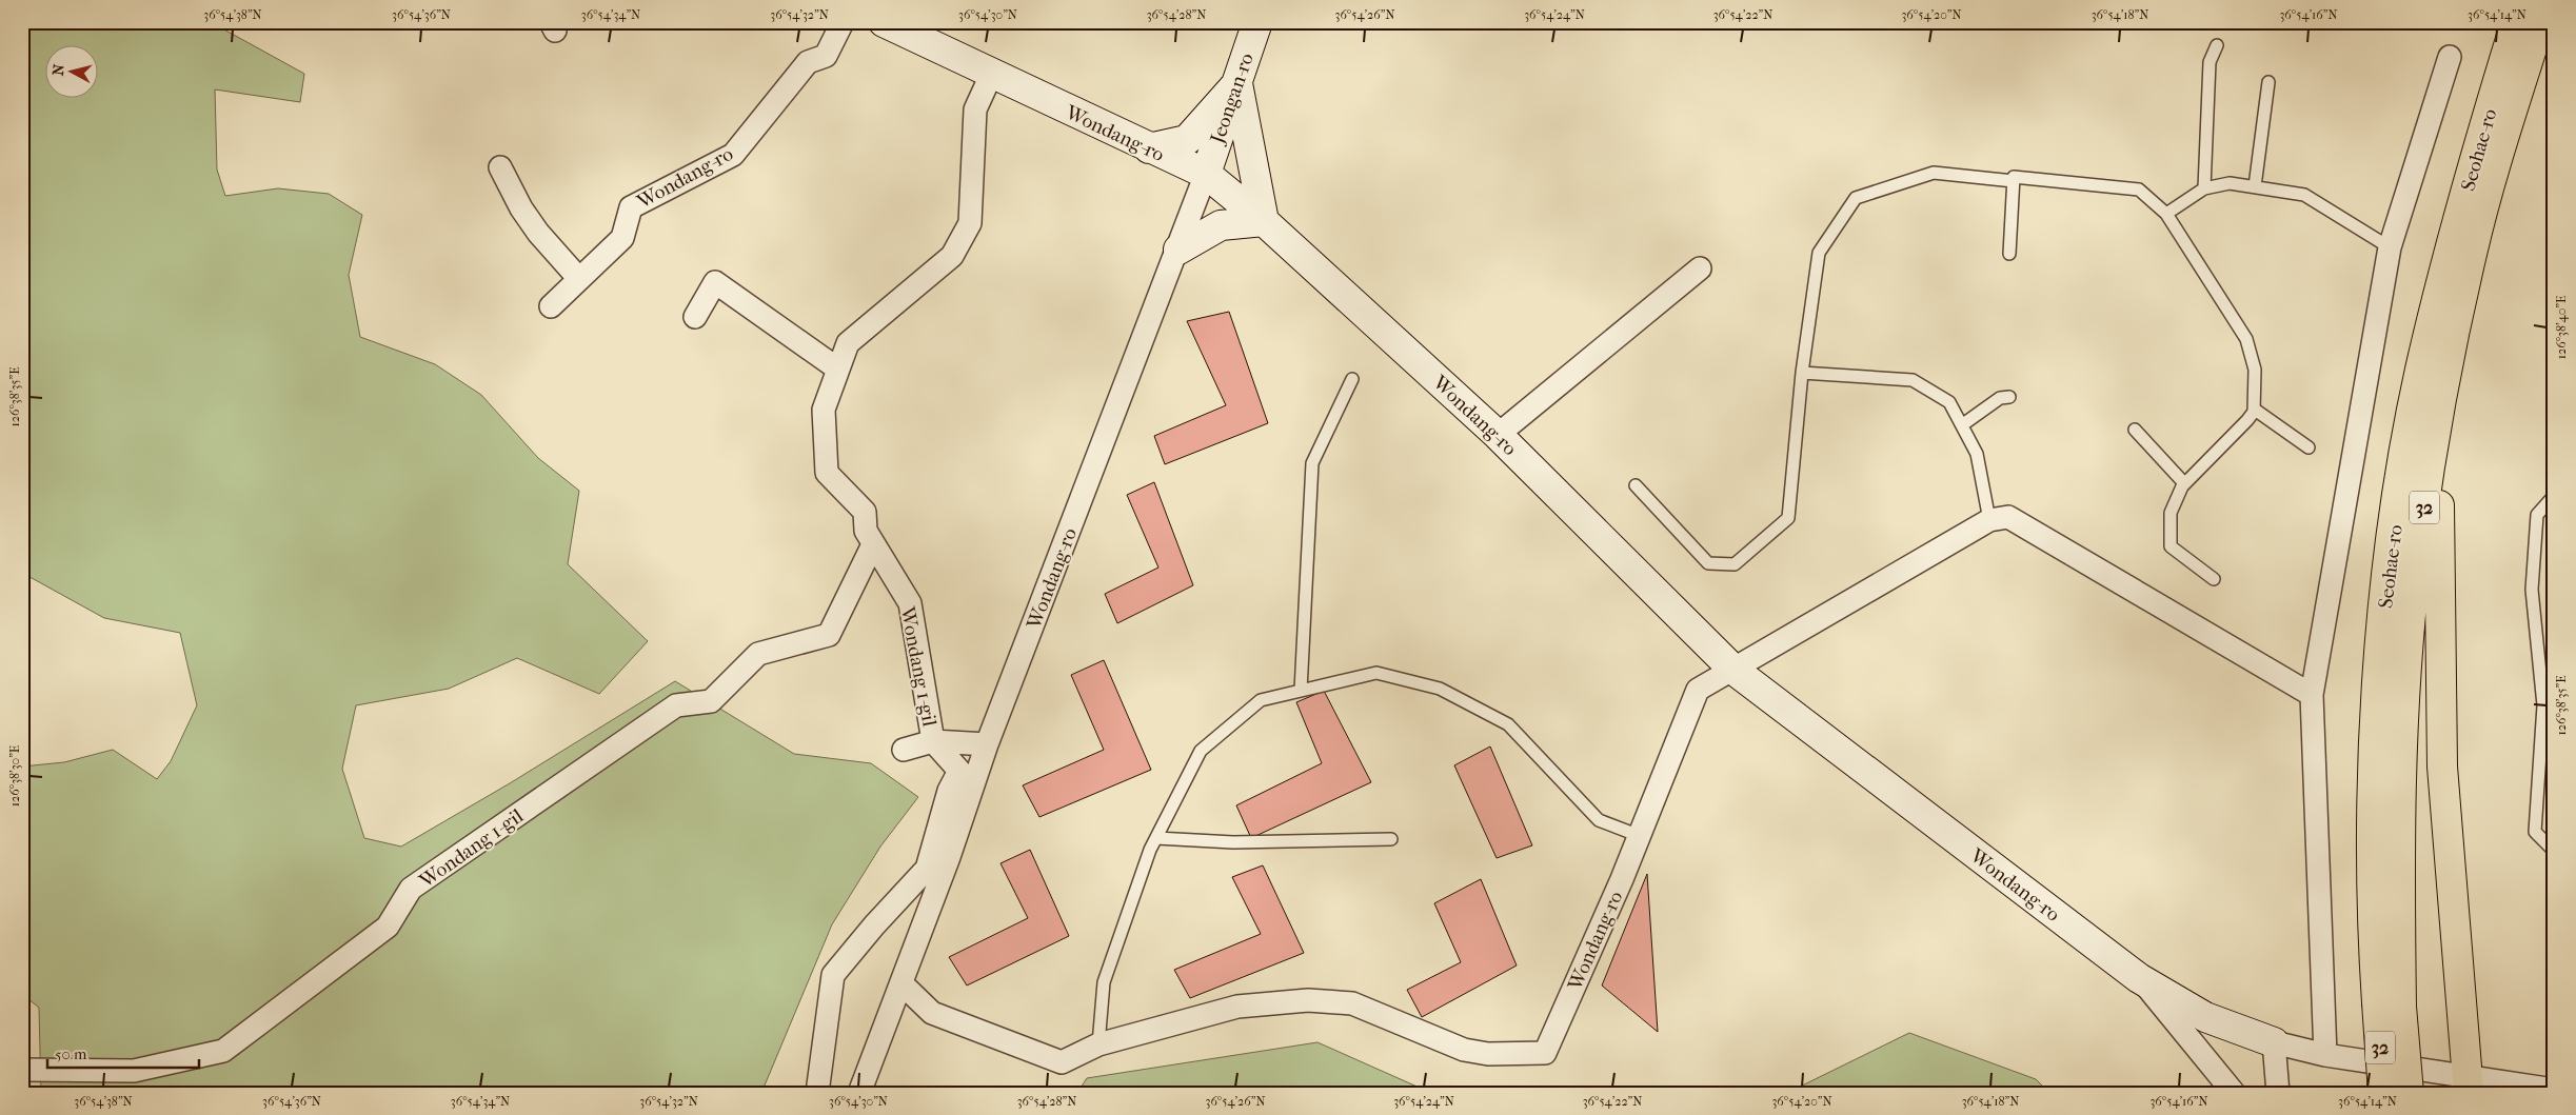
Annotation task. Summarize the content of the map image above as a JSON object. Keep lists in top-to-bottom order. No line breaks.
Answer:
{"streets":{"main road":["Seohae-ro","32"],"street":["Jeongan-ro","Wondang-ro","Wondang 1-gil"]},"crossings":[["Jeongan-ro","Wondang-ro"],["Wondang-ro","Wondang 1-gil"]],"scale_bar":"50 m","north":"left","coordinates":["36°54'38\"N","36°54'36\"N","36°54'34\"N","36°54'32\"N","36°54'30\"N","36°54'28\"N","36°54'26\"N","36°54'24\"N","36°54'22\"N","36°54'20\"N","36°54'18\"N","36°54'16\"N","36°54'14\"N","126°38'40\"E","126°38'35\"E","126°38'30\"E"]}
